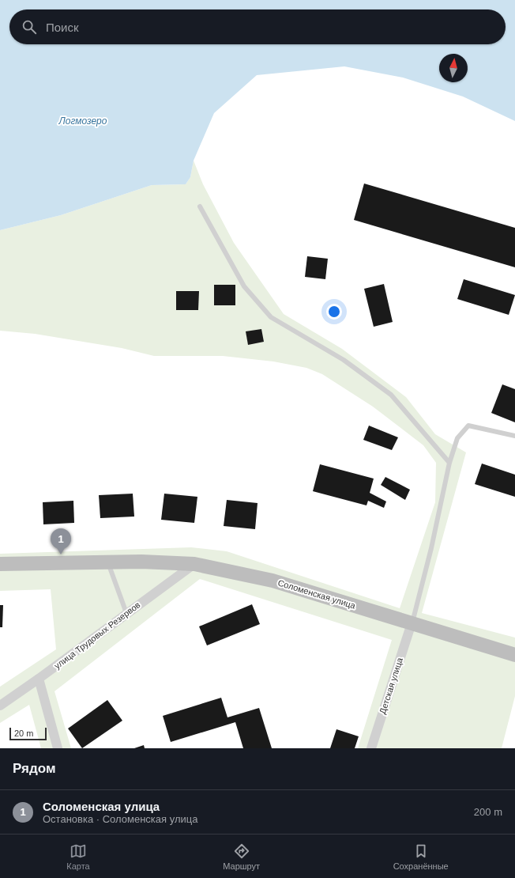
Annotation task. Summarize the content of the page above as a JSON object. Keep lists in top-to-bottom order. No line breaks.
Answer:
{"streets":{"street":["Соломенская улица","улица Трудовых Резервов","Детская улица"]},"crossings":[["Соломенская улица","улица Трудовых Резервов"],["Соломенская улица","Детская улица"]],"water":["Логмозеро"],"scale_bar":"20 m","north":"top","page":{"search":"Поиск","pins":"1","scale":"20 m","heading":"Рядом","list":[{"mark":"1","name":"Соломенская улица","note":"Остановка · Соломенская улица","value":"200 m"}],"nav":["Карта","Маршрут","Сохранённые"]}}
